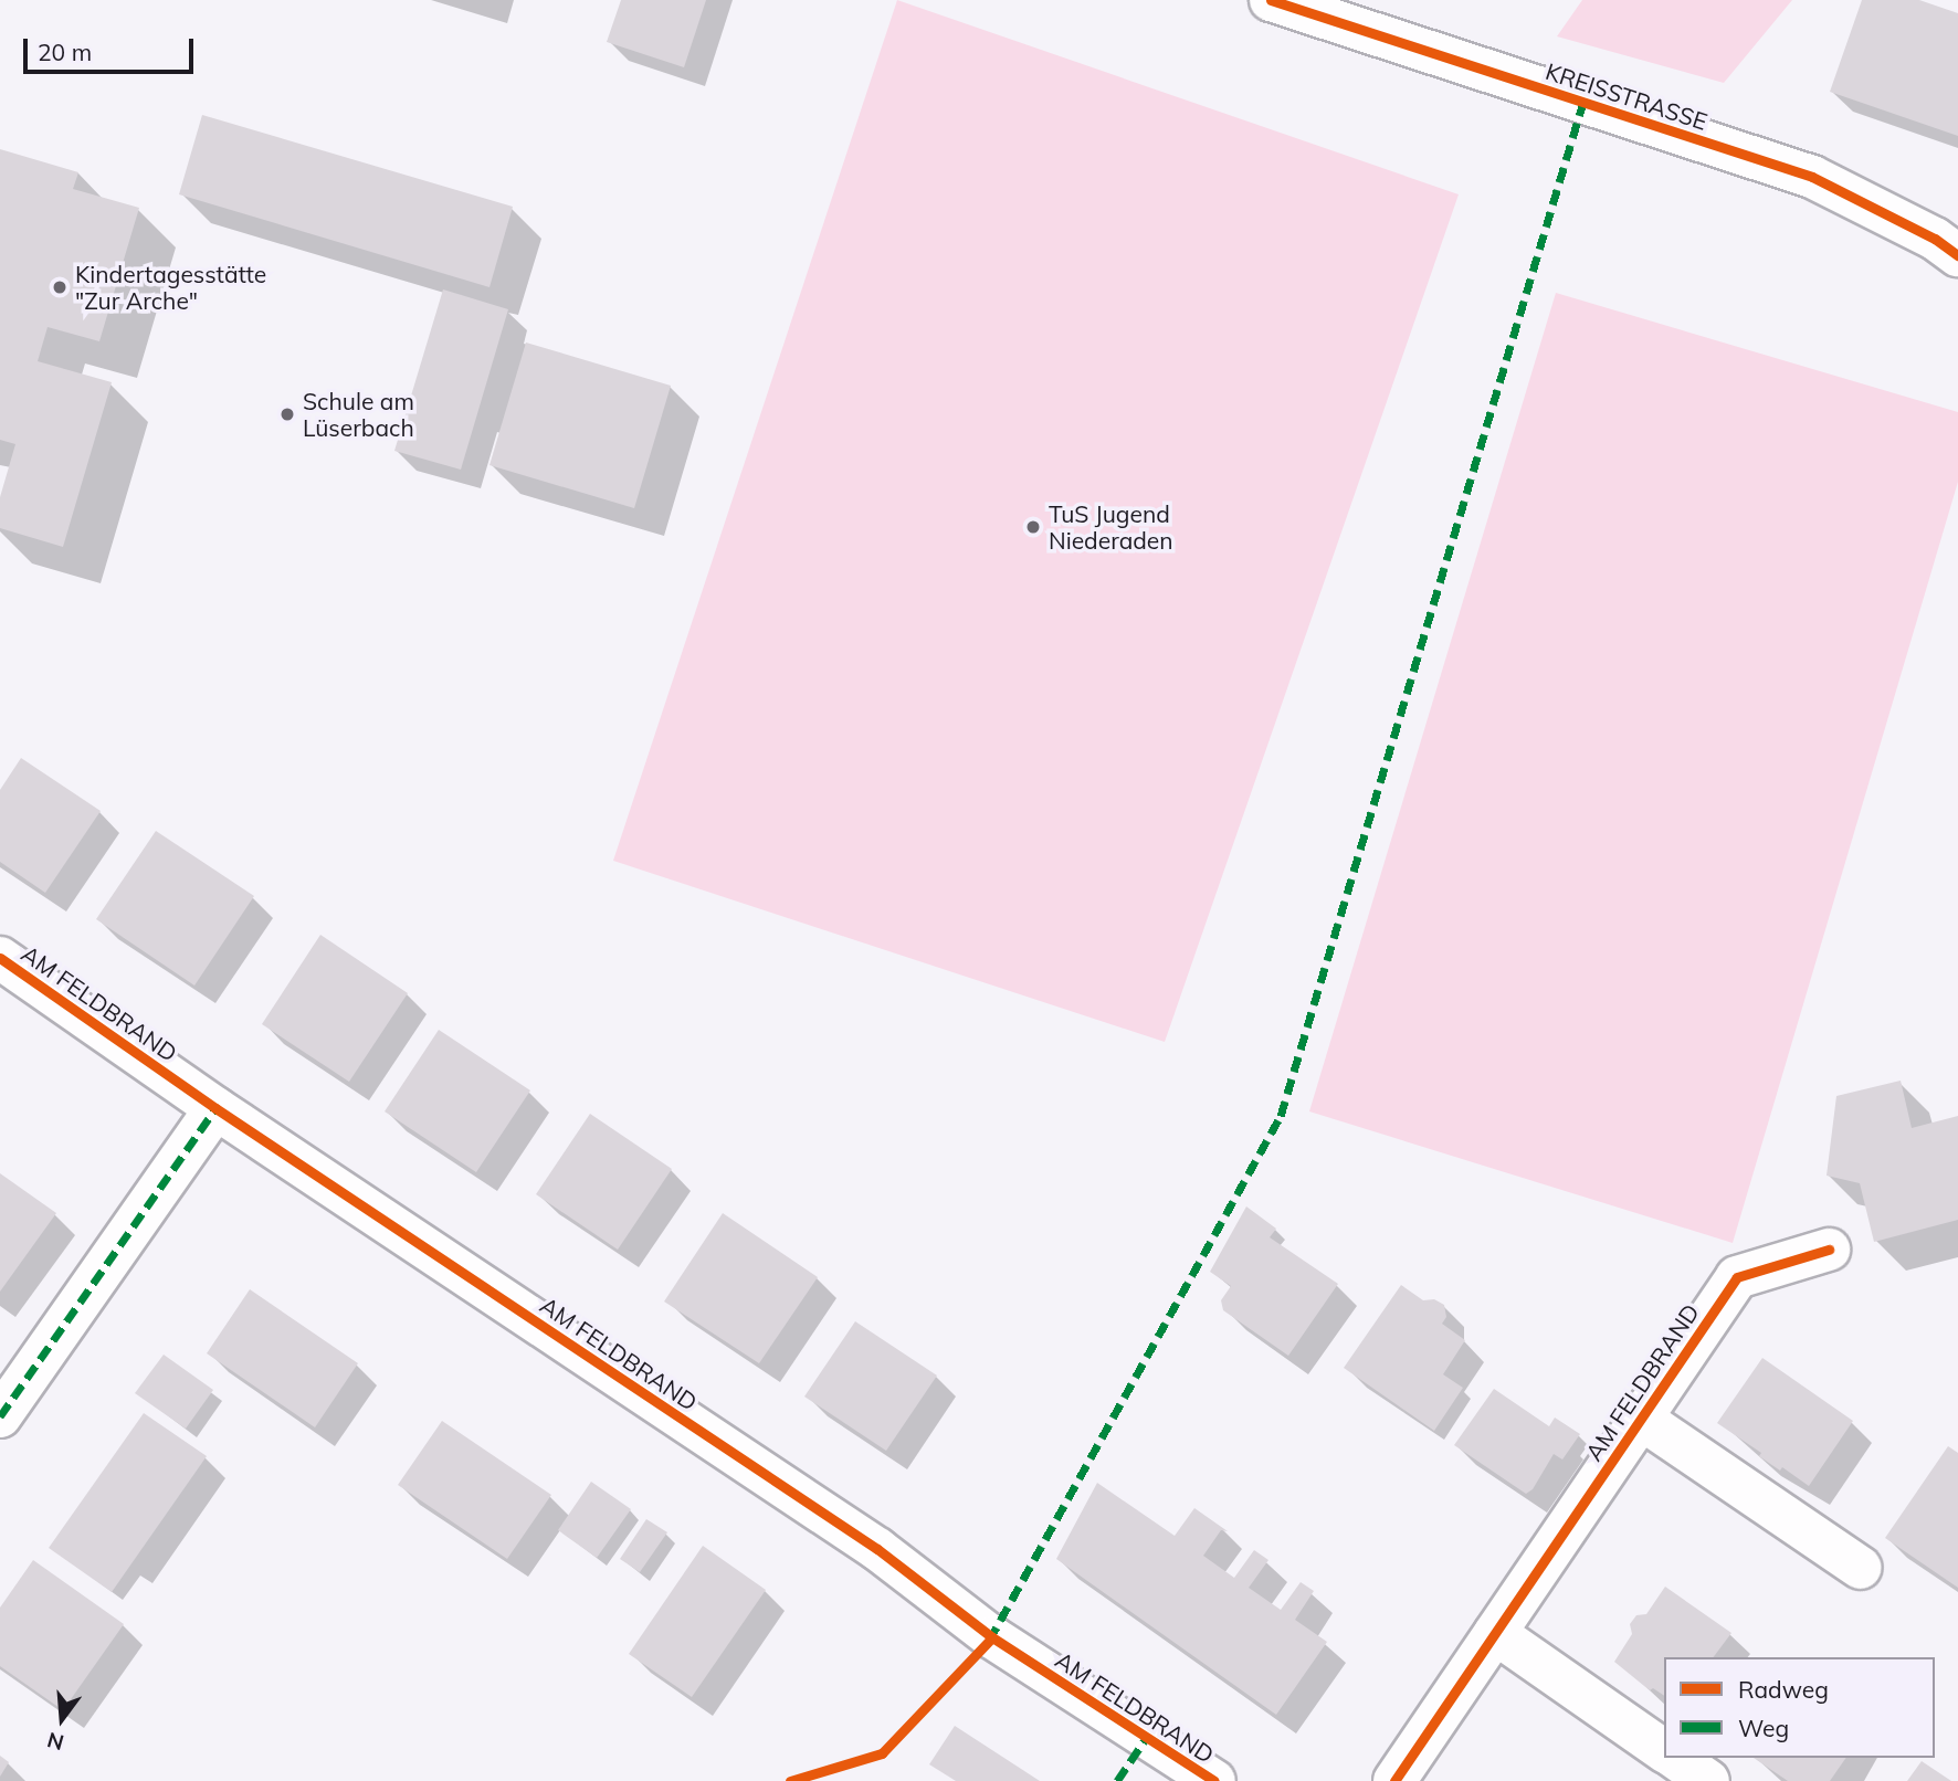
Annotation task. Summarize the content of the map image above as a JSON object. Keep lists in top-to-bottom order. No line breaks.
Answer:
{"streets":{"street":["KREISSTRASSE","AM FELDBRAND"]},"places":["Kindertagesstätte \"Zur Arche\"","Schule am Lüserbach","TuS Jugend Niederaden"],"legend":["Radweg","Weg"],"scale_bar":"20 m","north":"bottom"}
